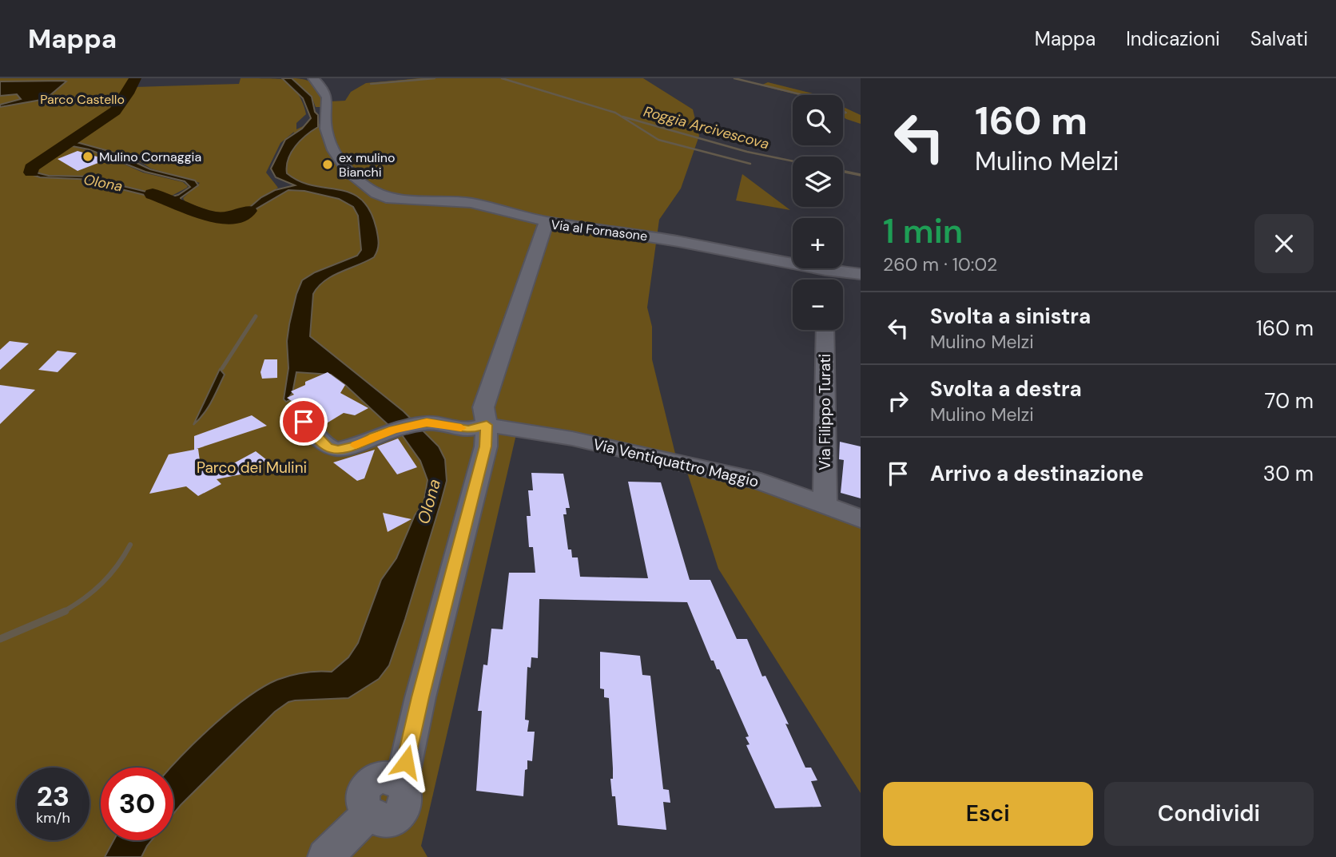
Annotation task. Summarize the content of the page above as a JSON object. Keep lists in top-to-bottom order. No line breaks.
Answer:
{"streets":{"street":["Via al Fornasone","Via Filippo Turati","Via Ventiquattro Maggio"]},"crossings":[["Via al Fornasone","Via Ventiquattro Maggio"],["Via Filippo Turati","Via Ventiquattro Maggio"]],"water":["Roggia Arcivescova","Olona"],"parks":["Parco Castello","Parco dei Mulini"],"places":["Mulino Cornaggia","ex mulino Bianchi"],"page":{"header":"Mappa","nav":["Mappa","Indicazioni","Salvati"],"turn":["160 m","Mulino Melzi"],"map_buttons":["+","−"],"heading":["1 min","260 m · 10:02"],"list":[{"name":"Svolta a sinistra","note":"Mulino Melzi","value":"160 m"},{"name":"Svolta a destra","note":"Mulino Melzi","value":"70 m"},{"name":"Arrivo a destinazione","value":"30 m"}],"speed":"23 km/h","limit":"30","buttons":["Esci","Condividi"]}}
